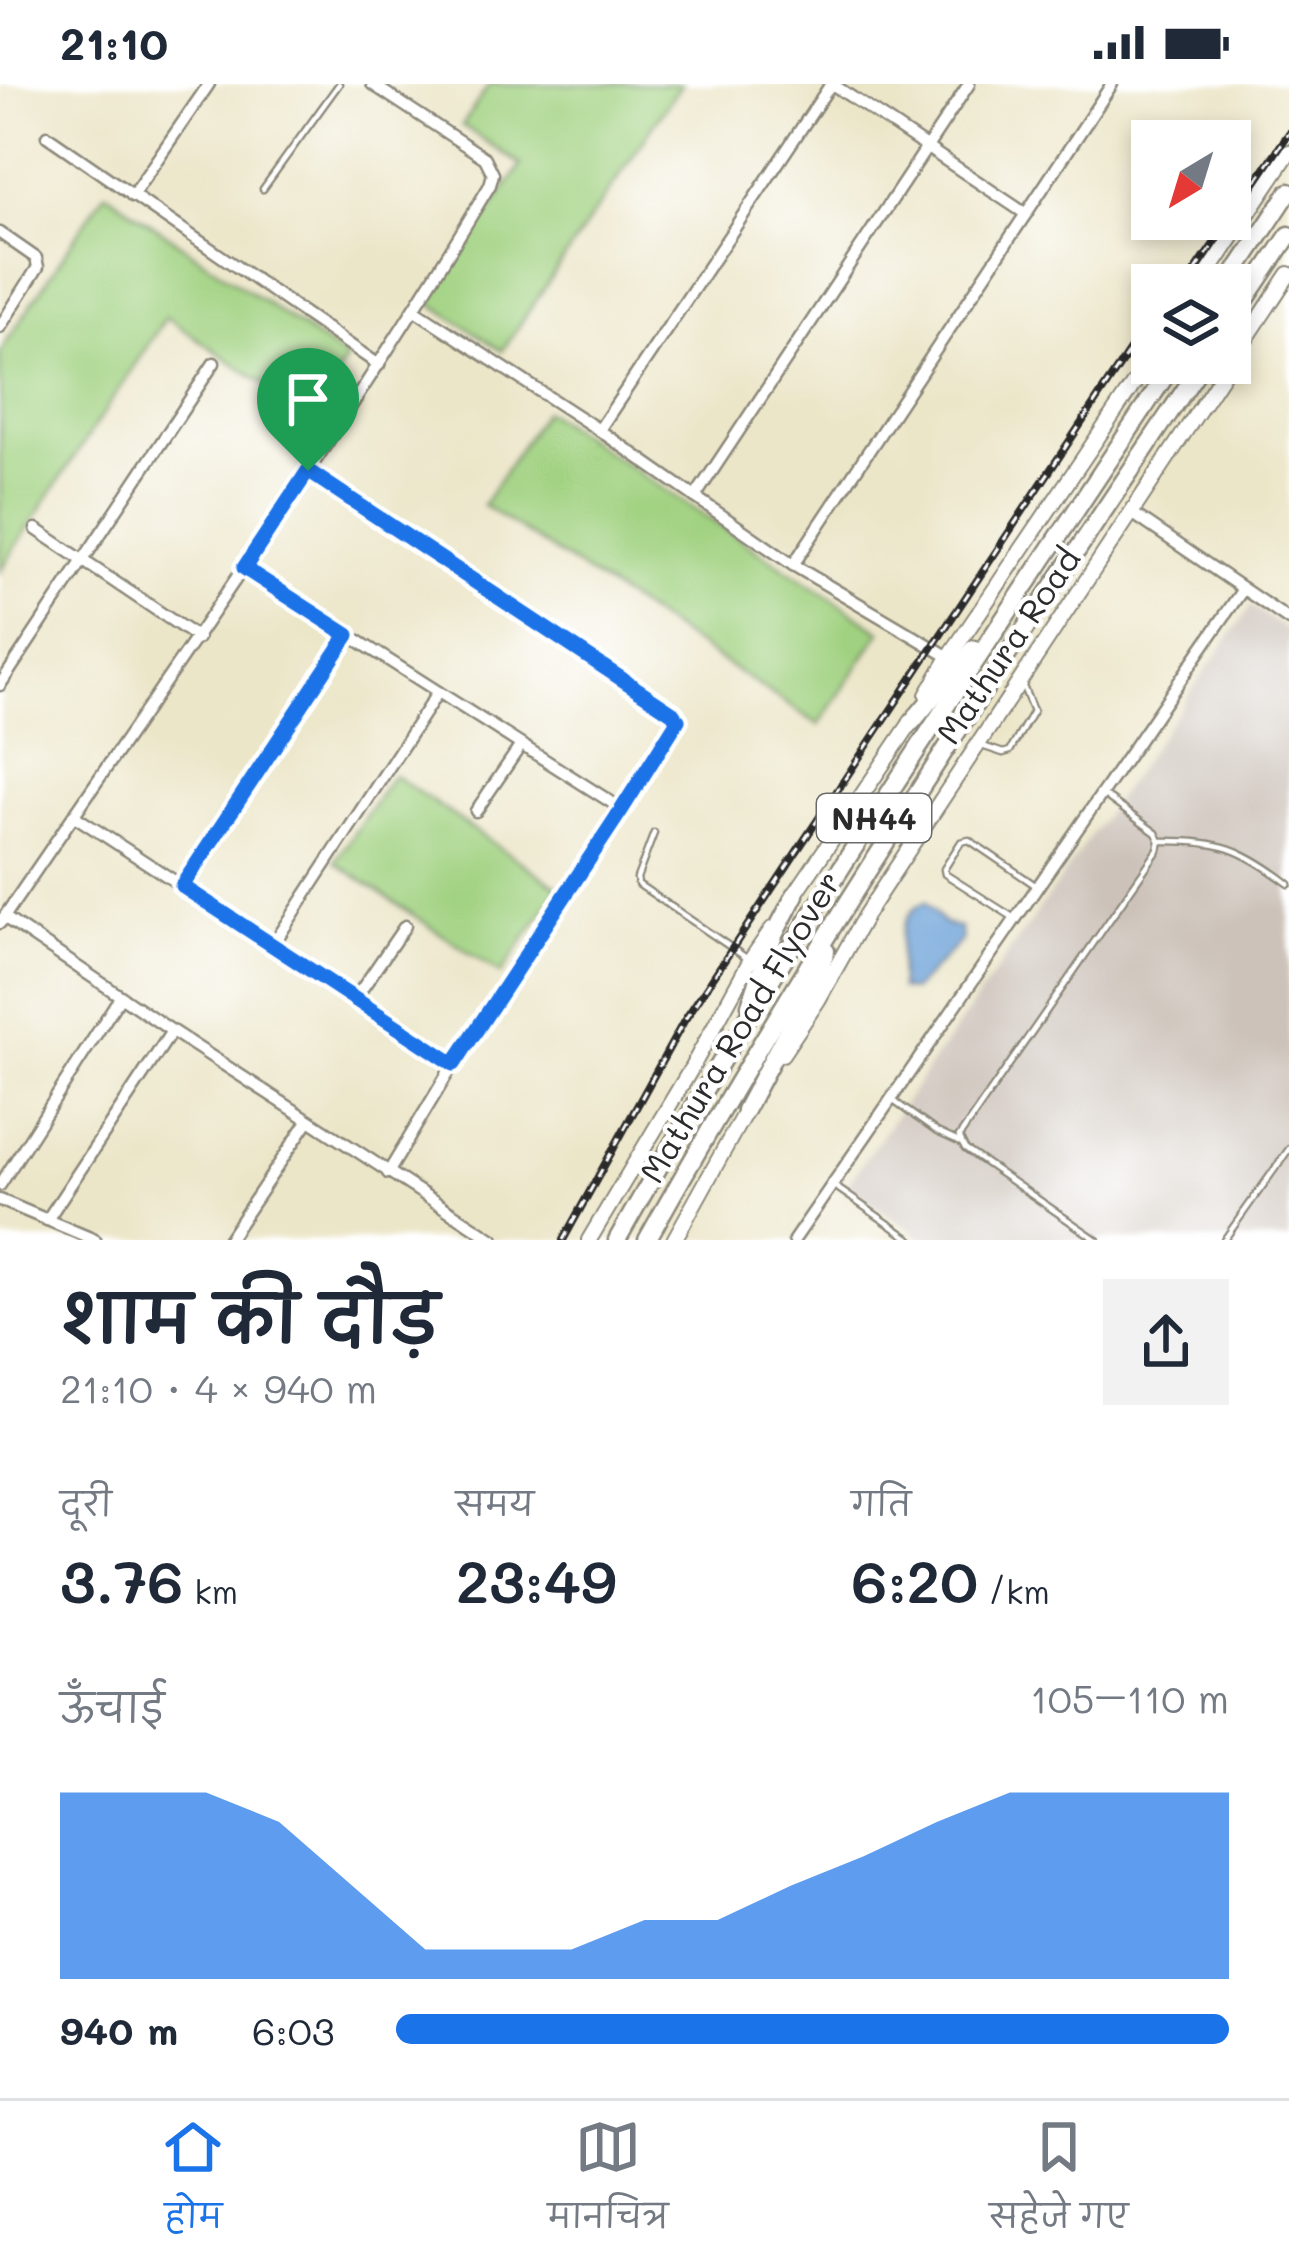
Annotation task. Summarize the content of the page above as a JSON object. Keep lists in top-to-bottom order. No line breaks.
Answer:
{"streets":{"highway":["Mathura Road","NH44","Mathura Road Flyover"]},"crossings":[["Mathura Road","NH44"],["Mathura Road","Mathura Road Flyover"]],"north":"bottom left","page":{"status":"21:10","heading":["शाम की दौड़","21:10 · 4 × 940 m"],"stats":[["दूरी","3.76 km"],["समय","23:49"],["गति","6:20 /km"]],"chart":["ऊँचाई","105–110 m"],"list":[{"name":"940 m","note":"6:03"}],"tabs":["होम","मानचित्र","सहेजे गए"]}}
